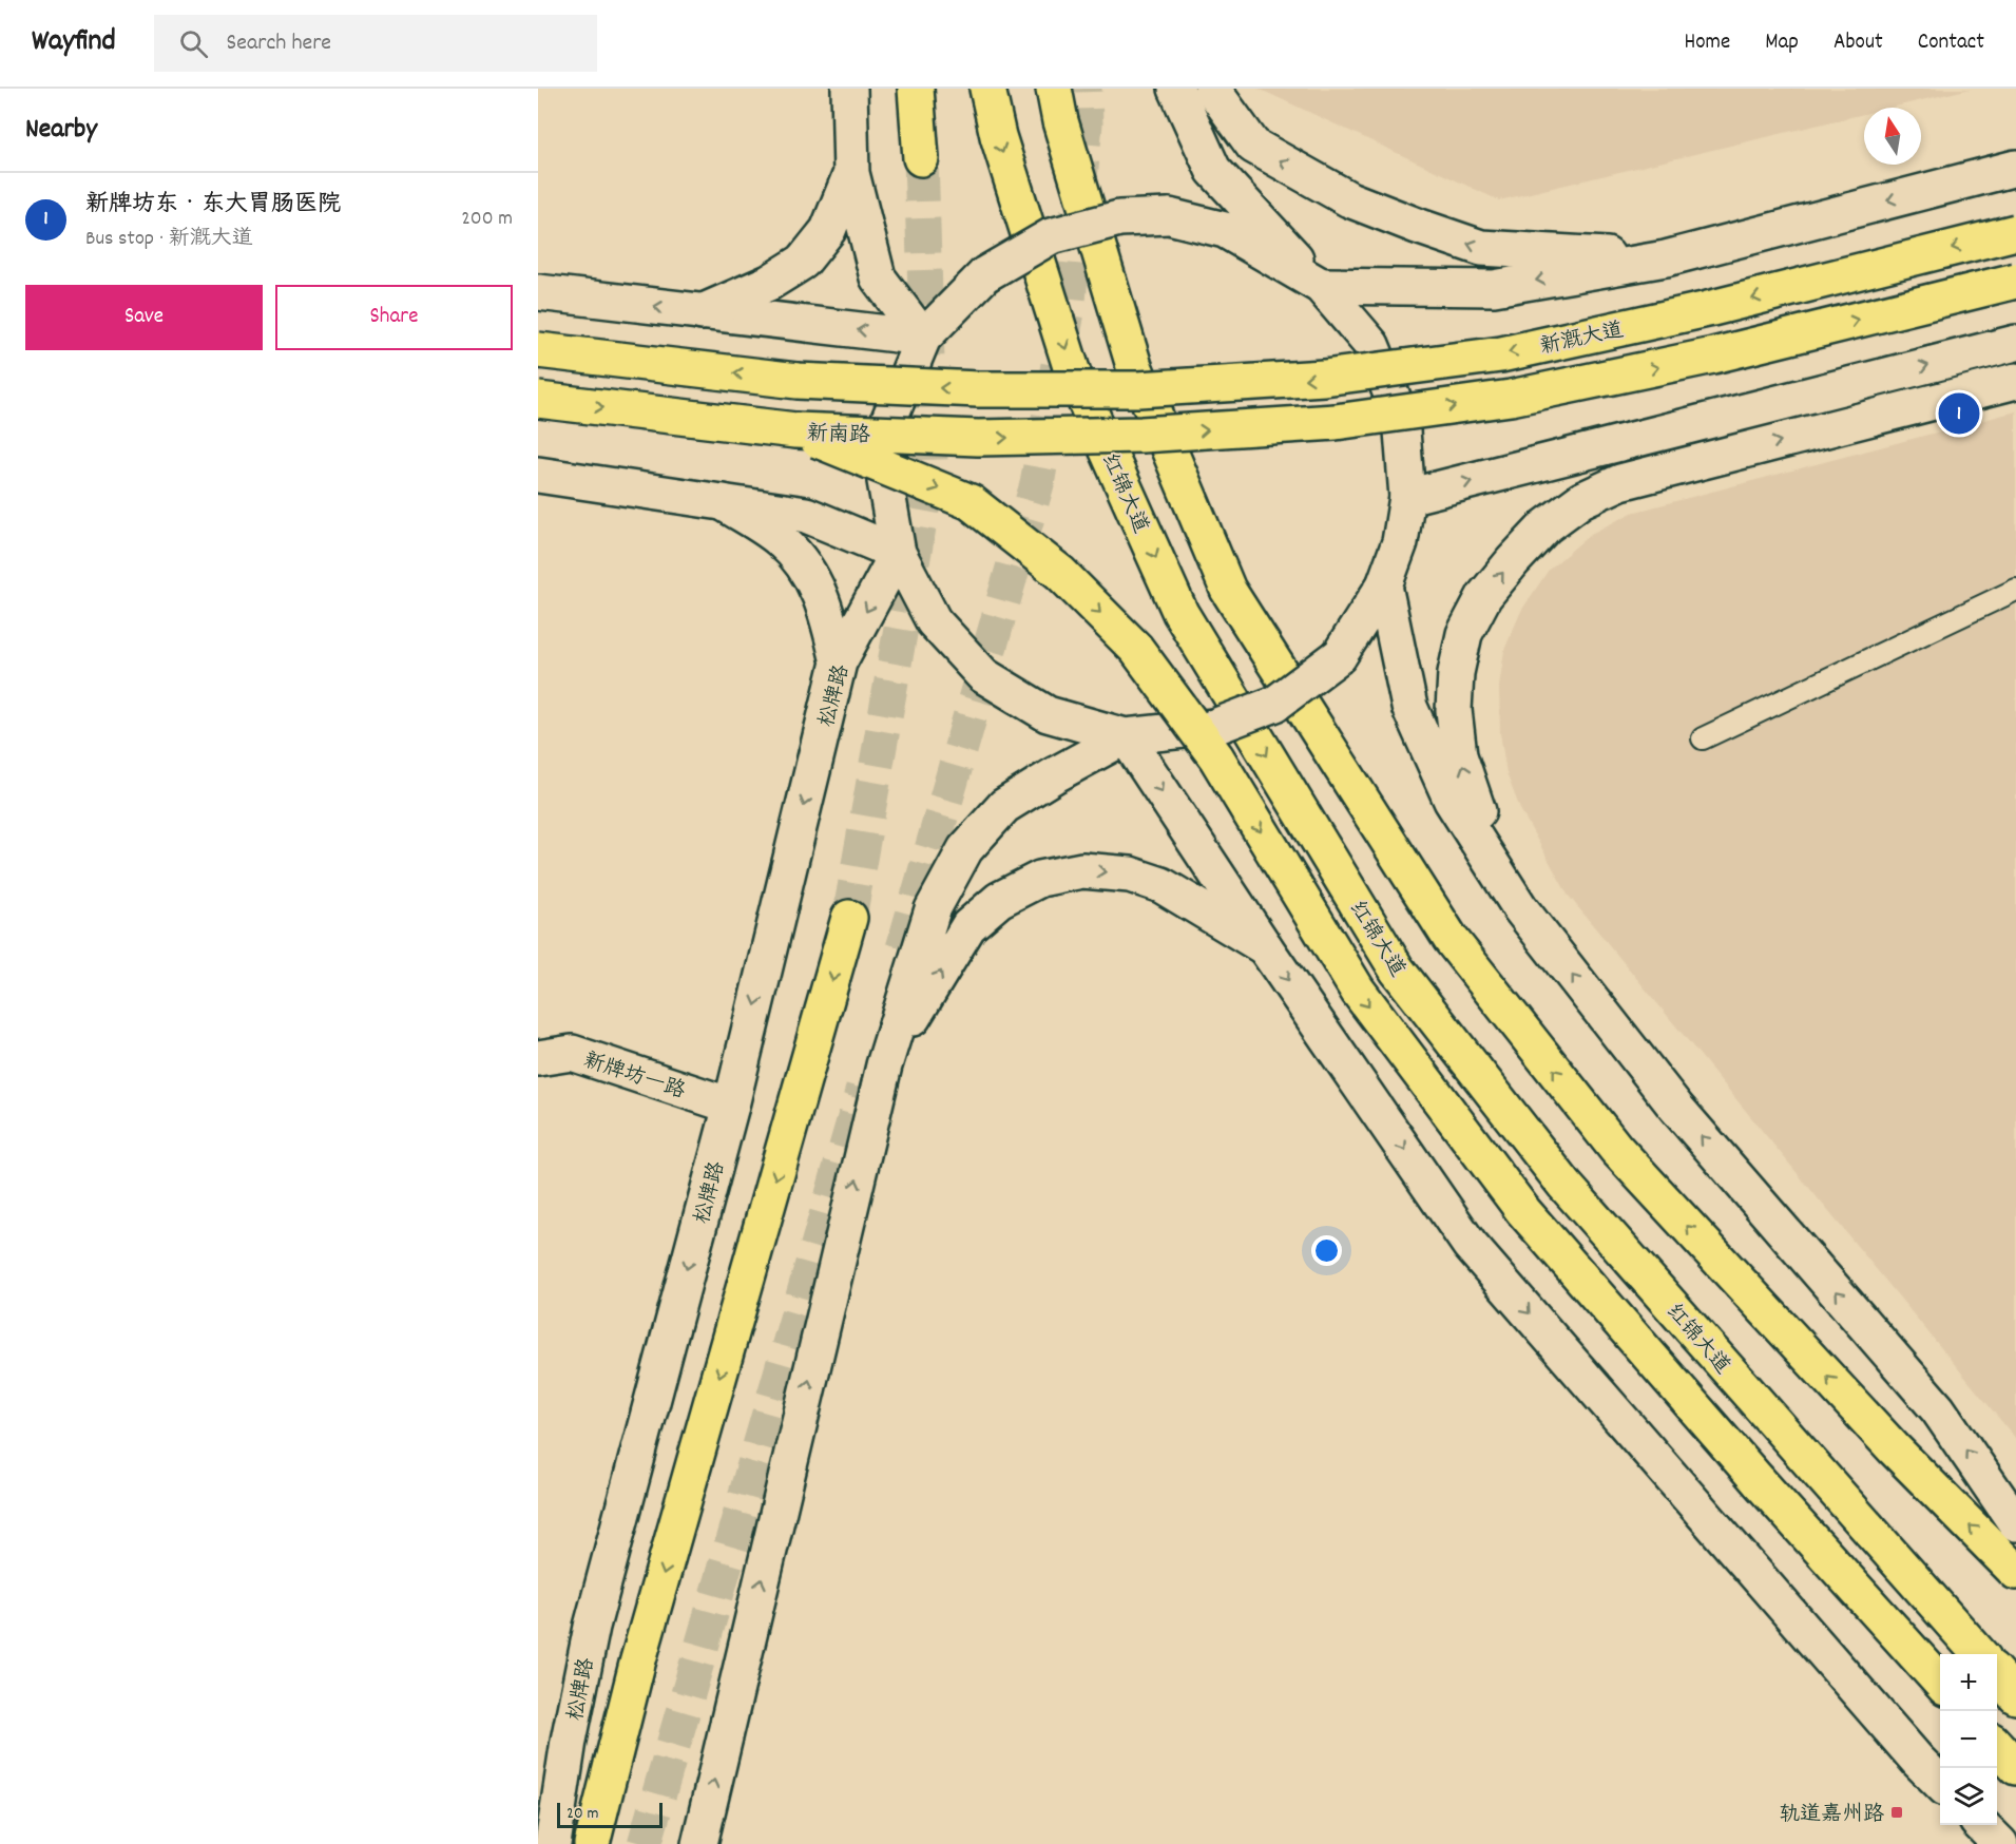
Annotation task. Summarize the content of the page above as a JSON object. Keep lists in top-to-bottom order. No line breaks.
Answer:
{"streets":{"main road":["新溉大道","新南路","红锦大道"],"street":["松牌路","新牌坊一路"]},"crossings":[["松牌路","新牌坊一路"]],"one_way":["新溉大道","新南路"],"places":{"transit":["轨道嘉州路"]},"scale_bar":"20 m","north":"top","page":{"header":"Wayfind","search":"Search here","nav":["Home","Map","About","Contact"],"heading":"Nearby","list":[{"mark":"1","name":"新牌坊东‧东大胃肠医院","note":"Bus stop · 新溉大道","value":"200 m"}],"buttons":["Save","Share"],"pins":"1","map_buttons":["+","−"],"scale":"20 m"}}
